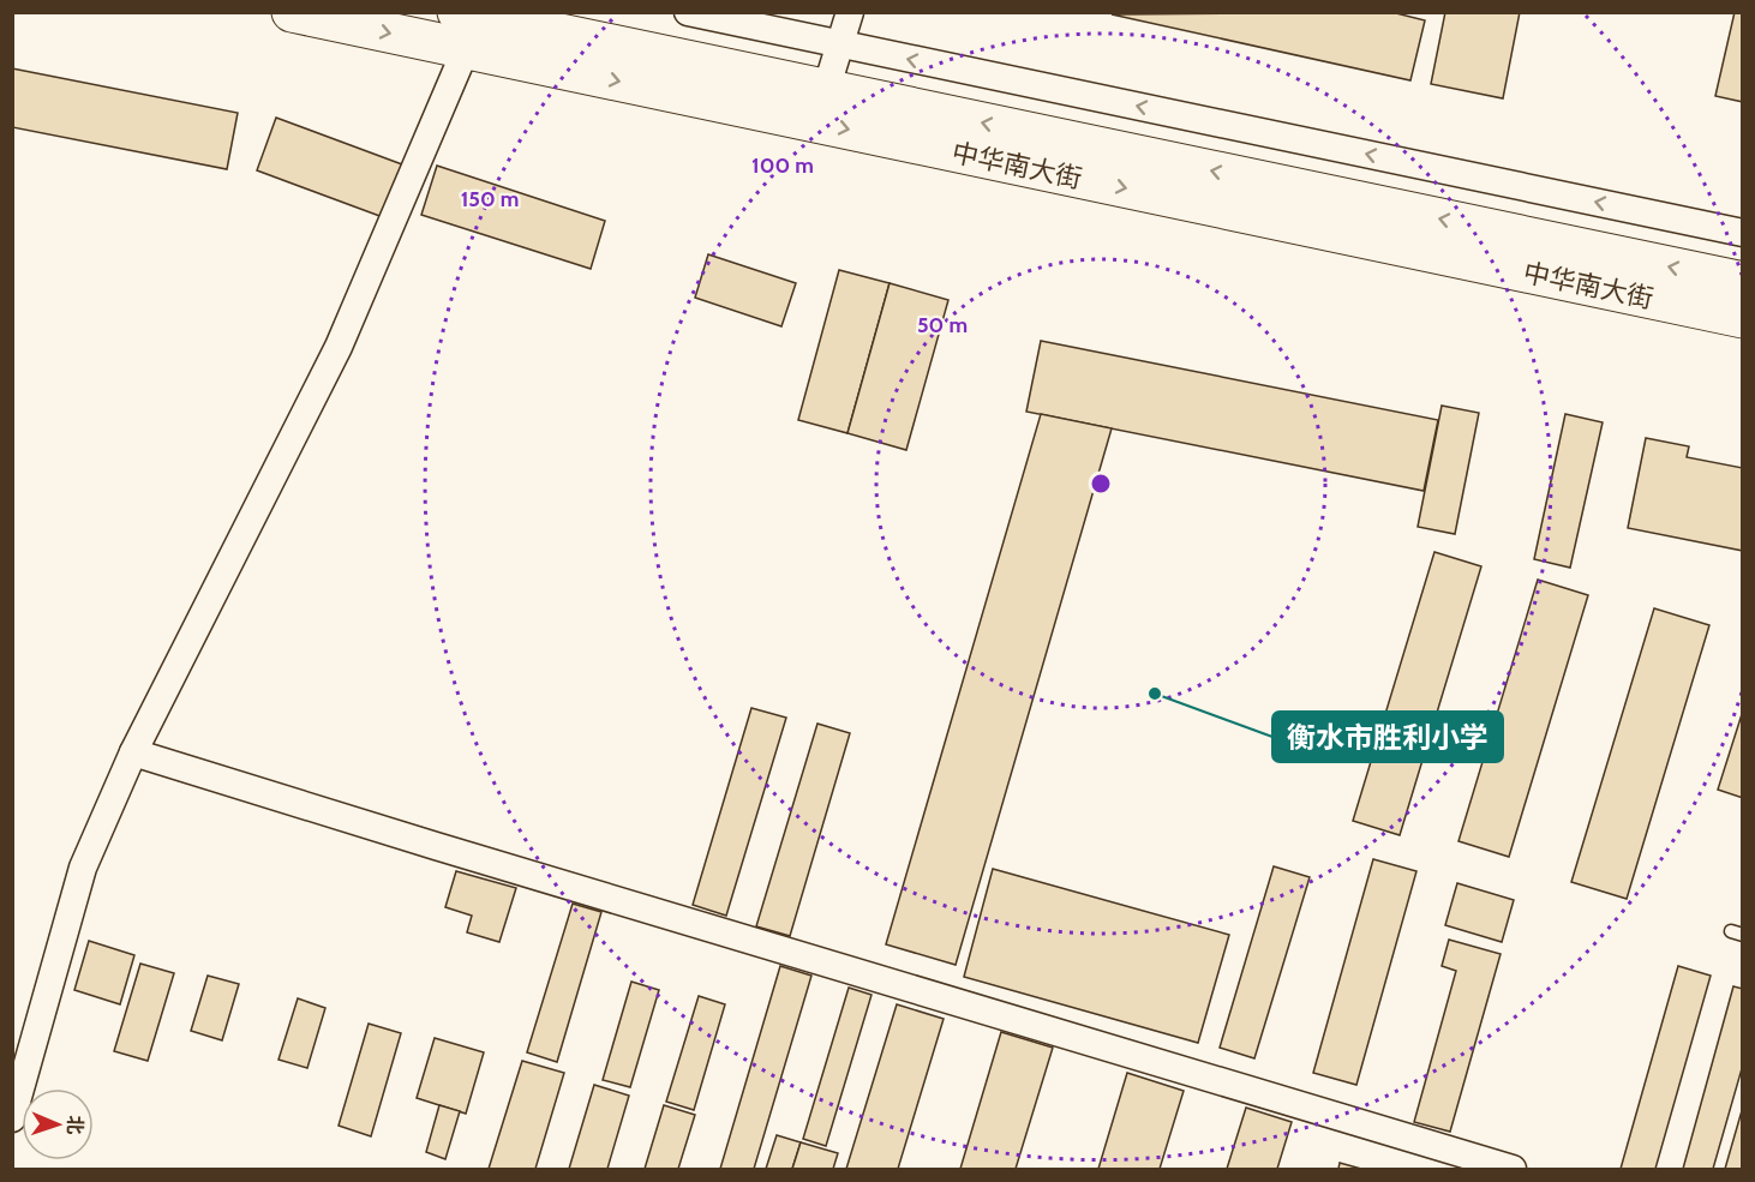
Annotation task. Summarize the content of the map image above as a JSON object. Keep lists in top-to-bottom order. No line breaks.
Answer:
{"streets":{"main road":["中华南大街"]},"places":["衡水市胜利小学"],"north":"right","rings":["100 m","150 m","50 m"]}
